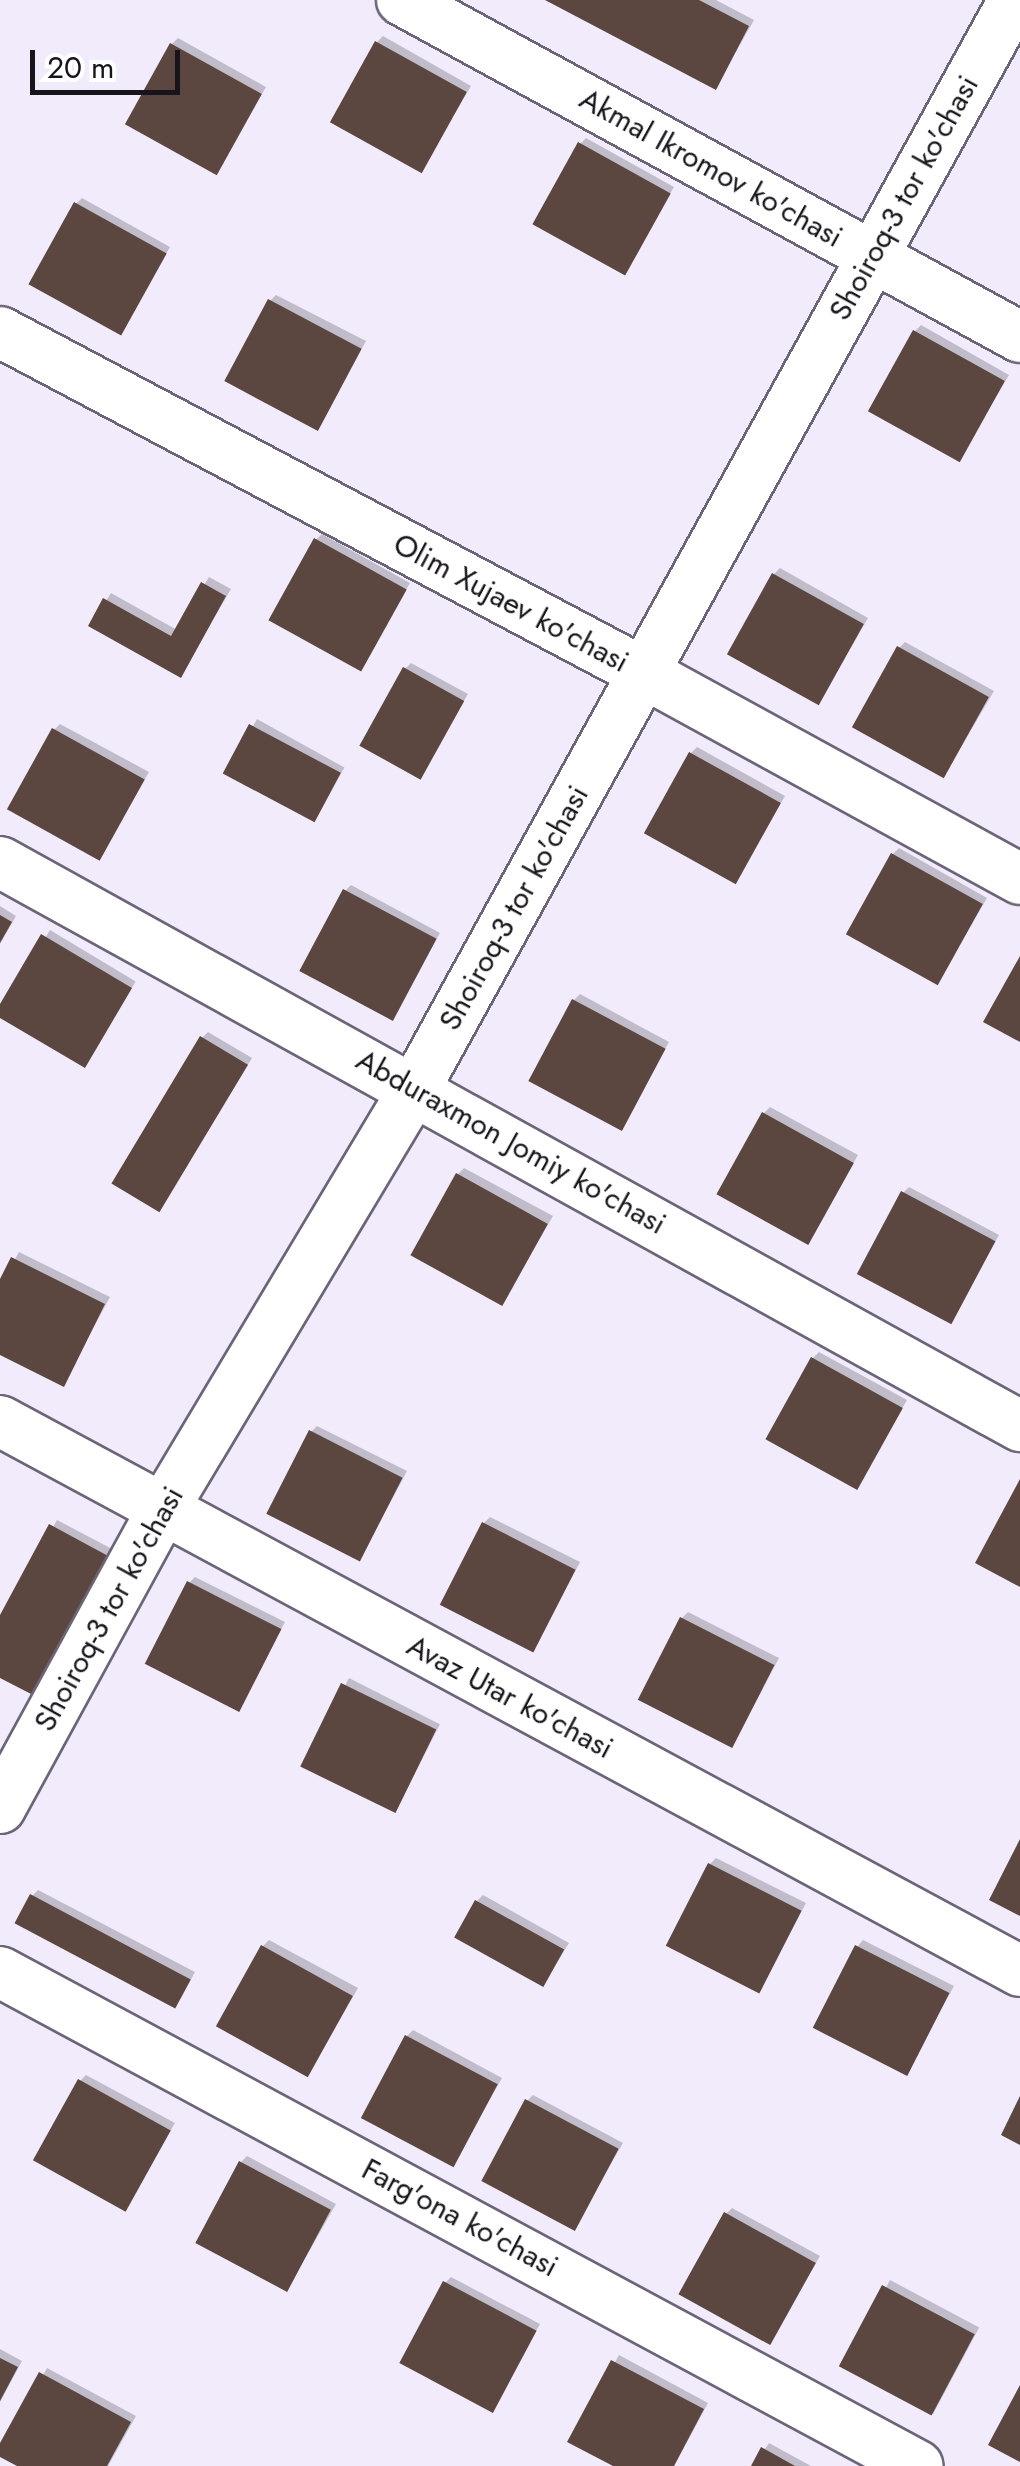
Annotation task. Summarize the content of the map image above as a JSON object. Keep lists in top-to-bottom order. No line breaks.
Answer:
{"streets":{"street":["Akmal Ikromov ko'chasi","Shoiroq-3 tor ko'chasi","Olim Xujaev ko'chasi","Abduraxmon Jomiy ko'chasi","Avaz Utar ko'chasi","Farg'ona ko'chasi"]},"crossings":[["Akmal Ikromov ko'chasi","Shoiroq-3 tor ko'chasi"],["Shoiroq-3 tor ko'chasi","Olim Xujaev ko'chasi"],["Shoiroq-3 tor ko'chasi","Abduraxmon Jomiy ko'chasi"],["Shoiroq-3 tor ko'chasi","Avaz Utar ko'chasi"]],"scale_bar":"20 m"}
